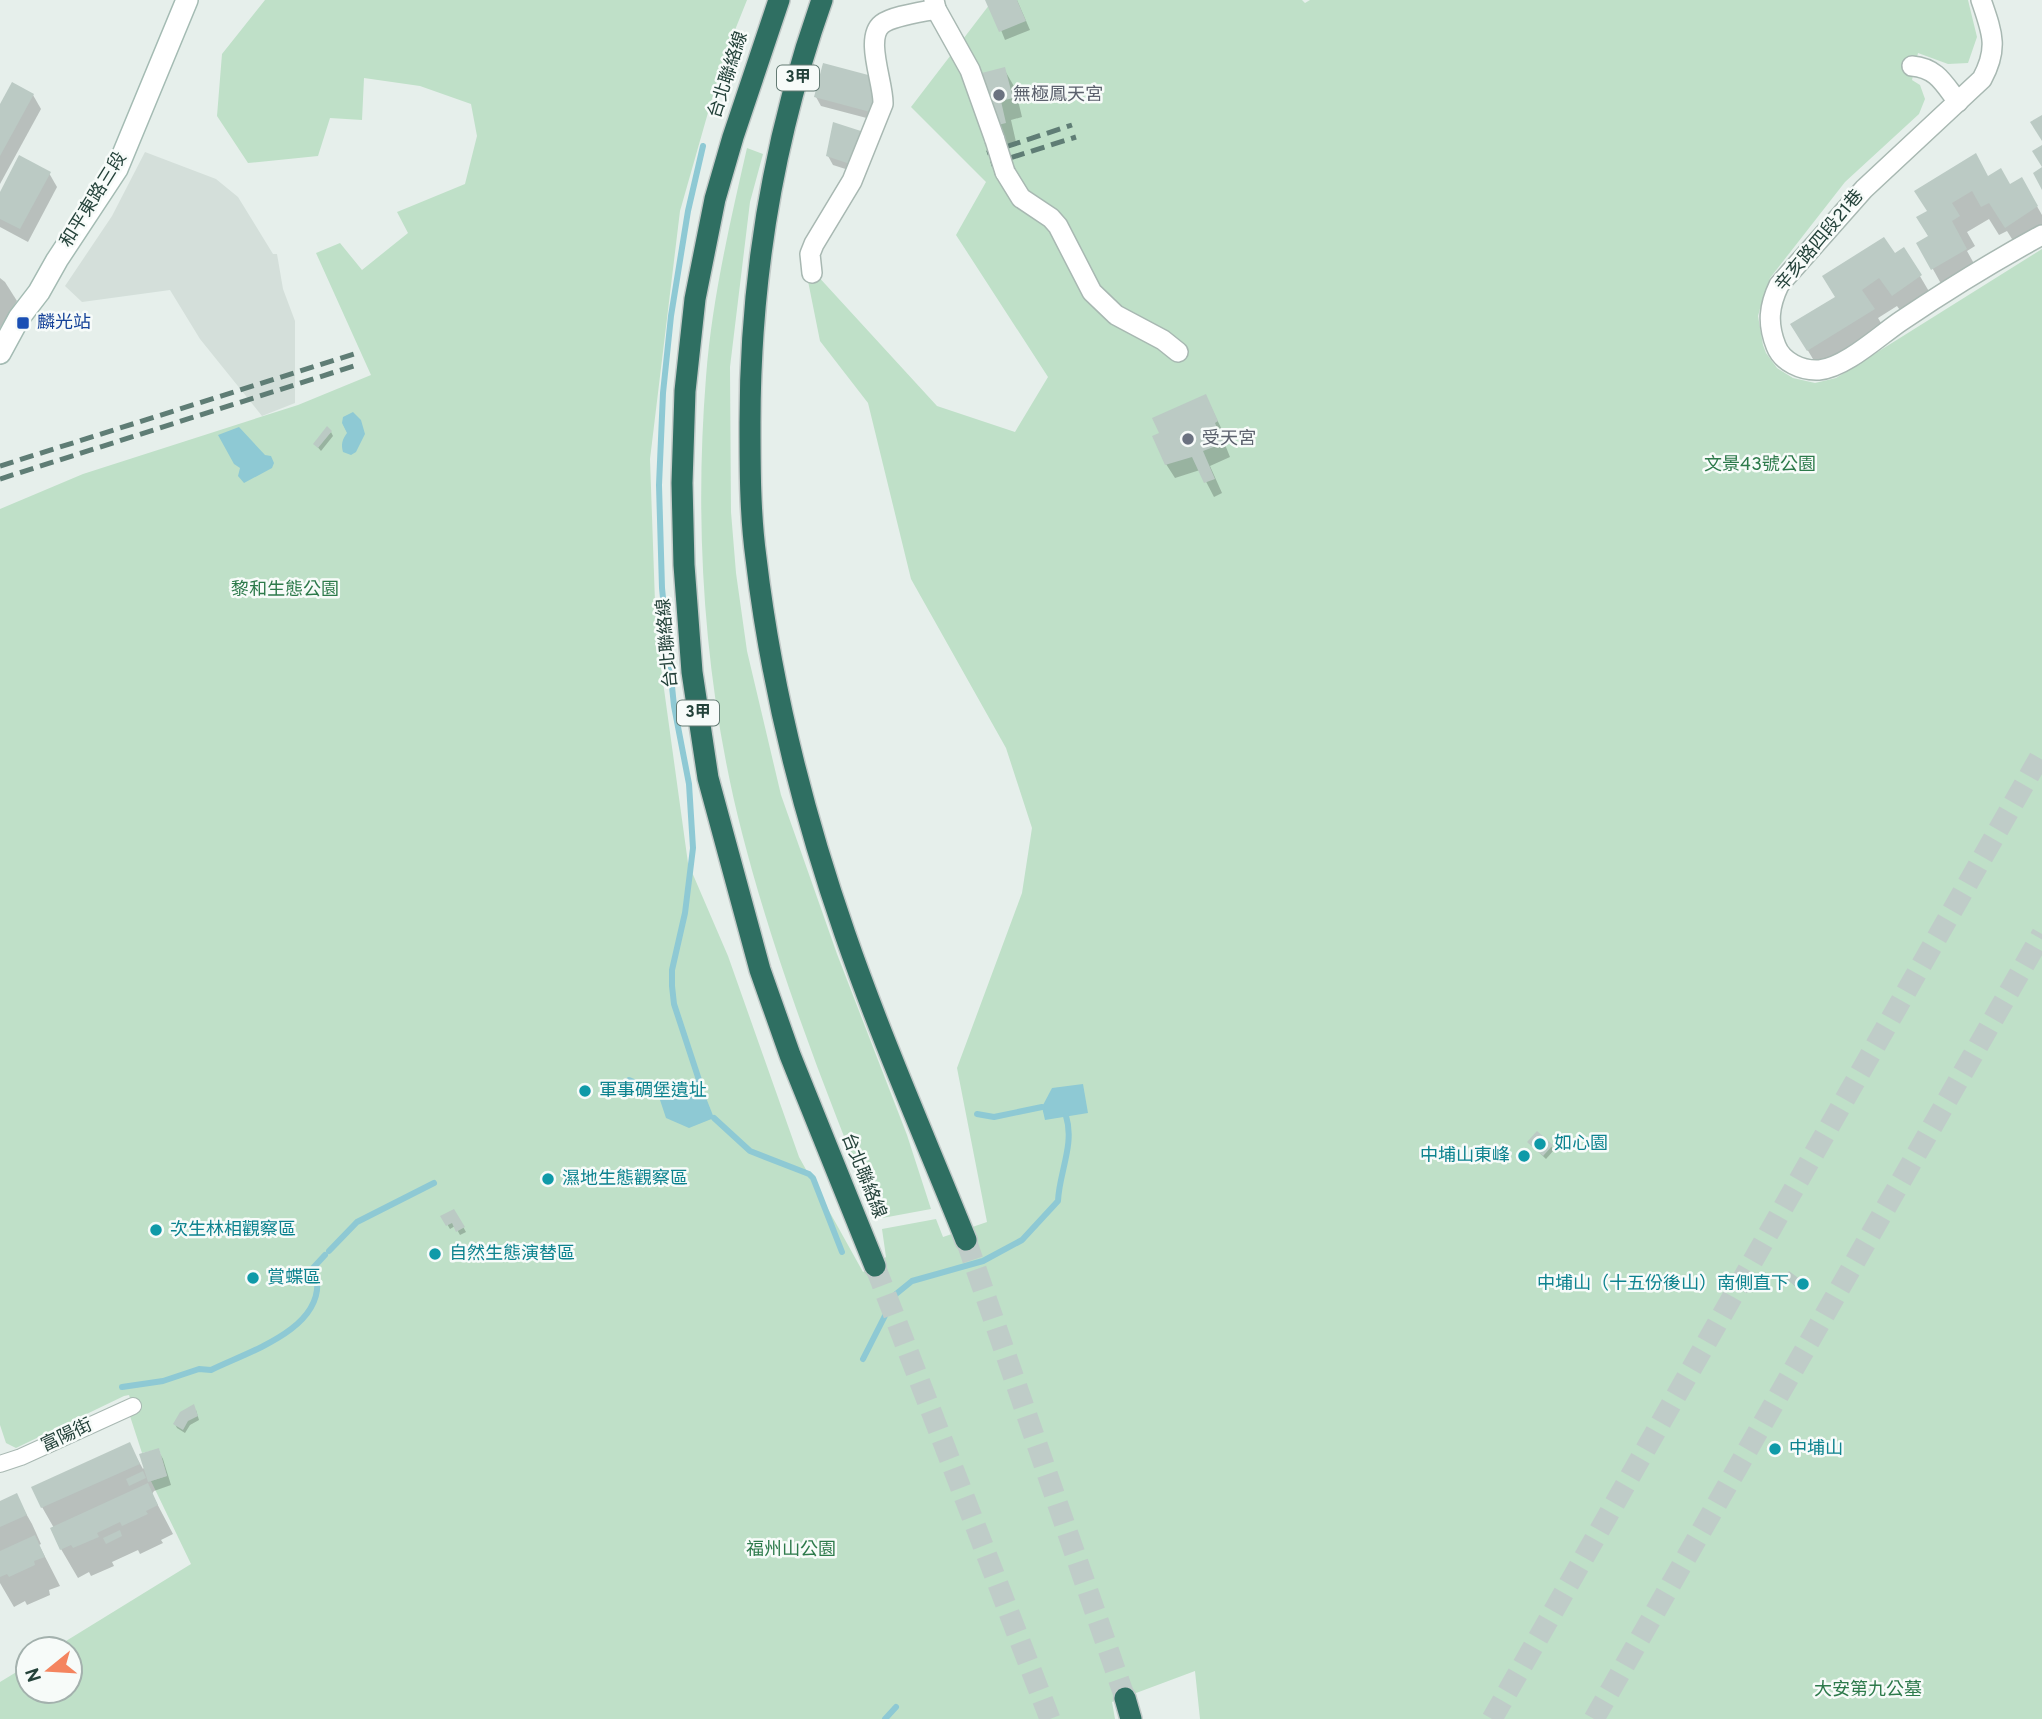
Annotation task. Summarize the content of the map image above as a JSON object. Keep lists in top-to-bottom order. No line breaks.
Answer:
{"streets":{"highway":["台北聯絡線","3甲"],"main road":["和平東路三段"],"street":["辛亥路四段21巷","富陽街"]},"parks":["文景43號公園","黎和生態公園","福州山公園","大安第九公墓"],"places":{"other":["無極鳳天宮","受天宮","軍事碉堡遺址","如心園","中埔山東峰","濕地生態觀察區","次生林相觀察區","自然生態演替區","賞蝶區","中埔山（十五份後山）南側直下","中埔山"],"transit":["麟光站"]},"north":"left"}
